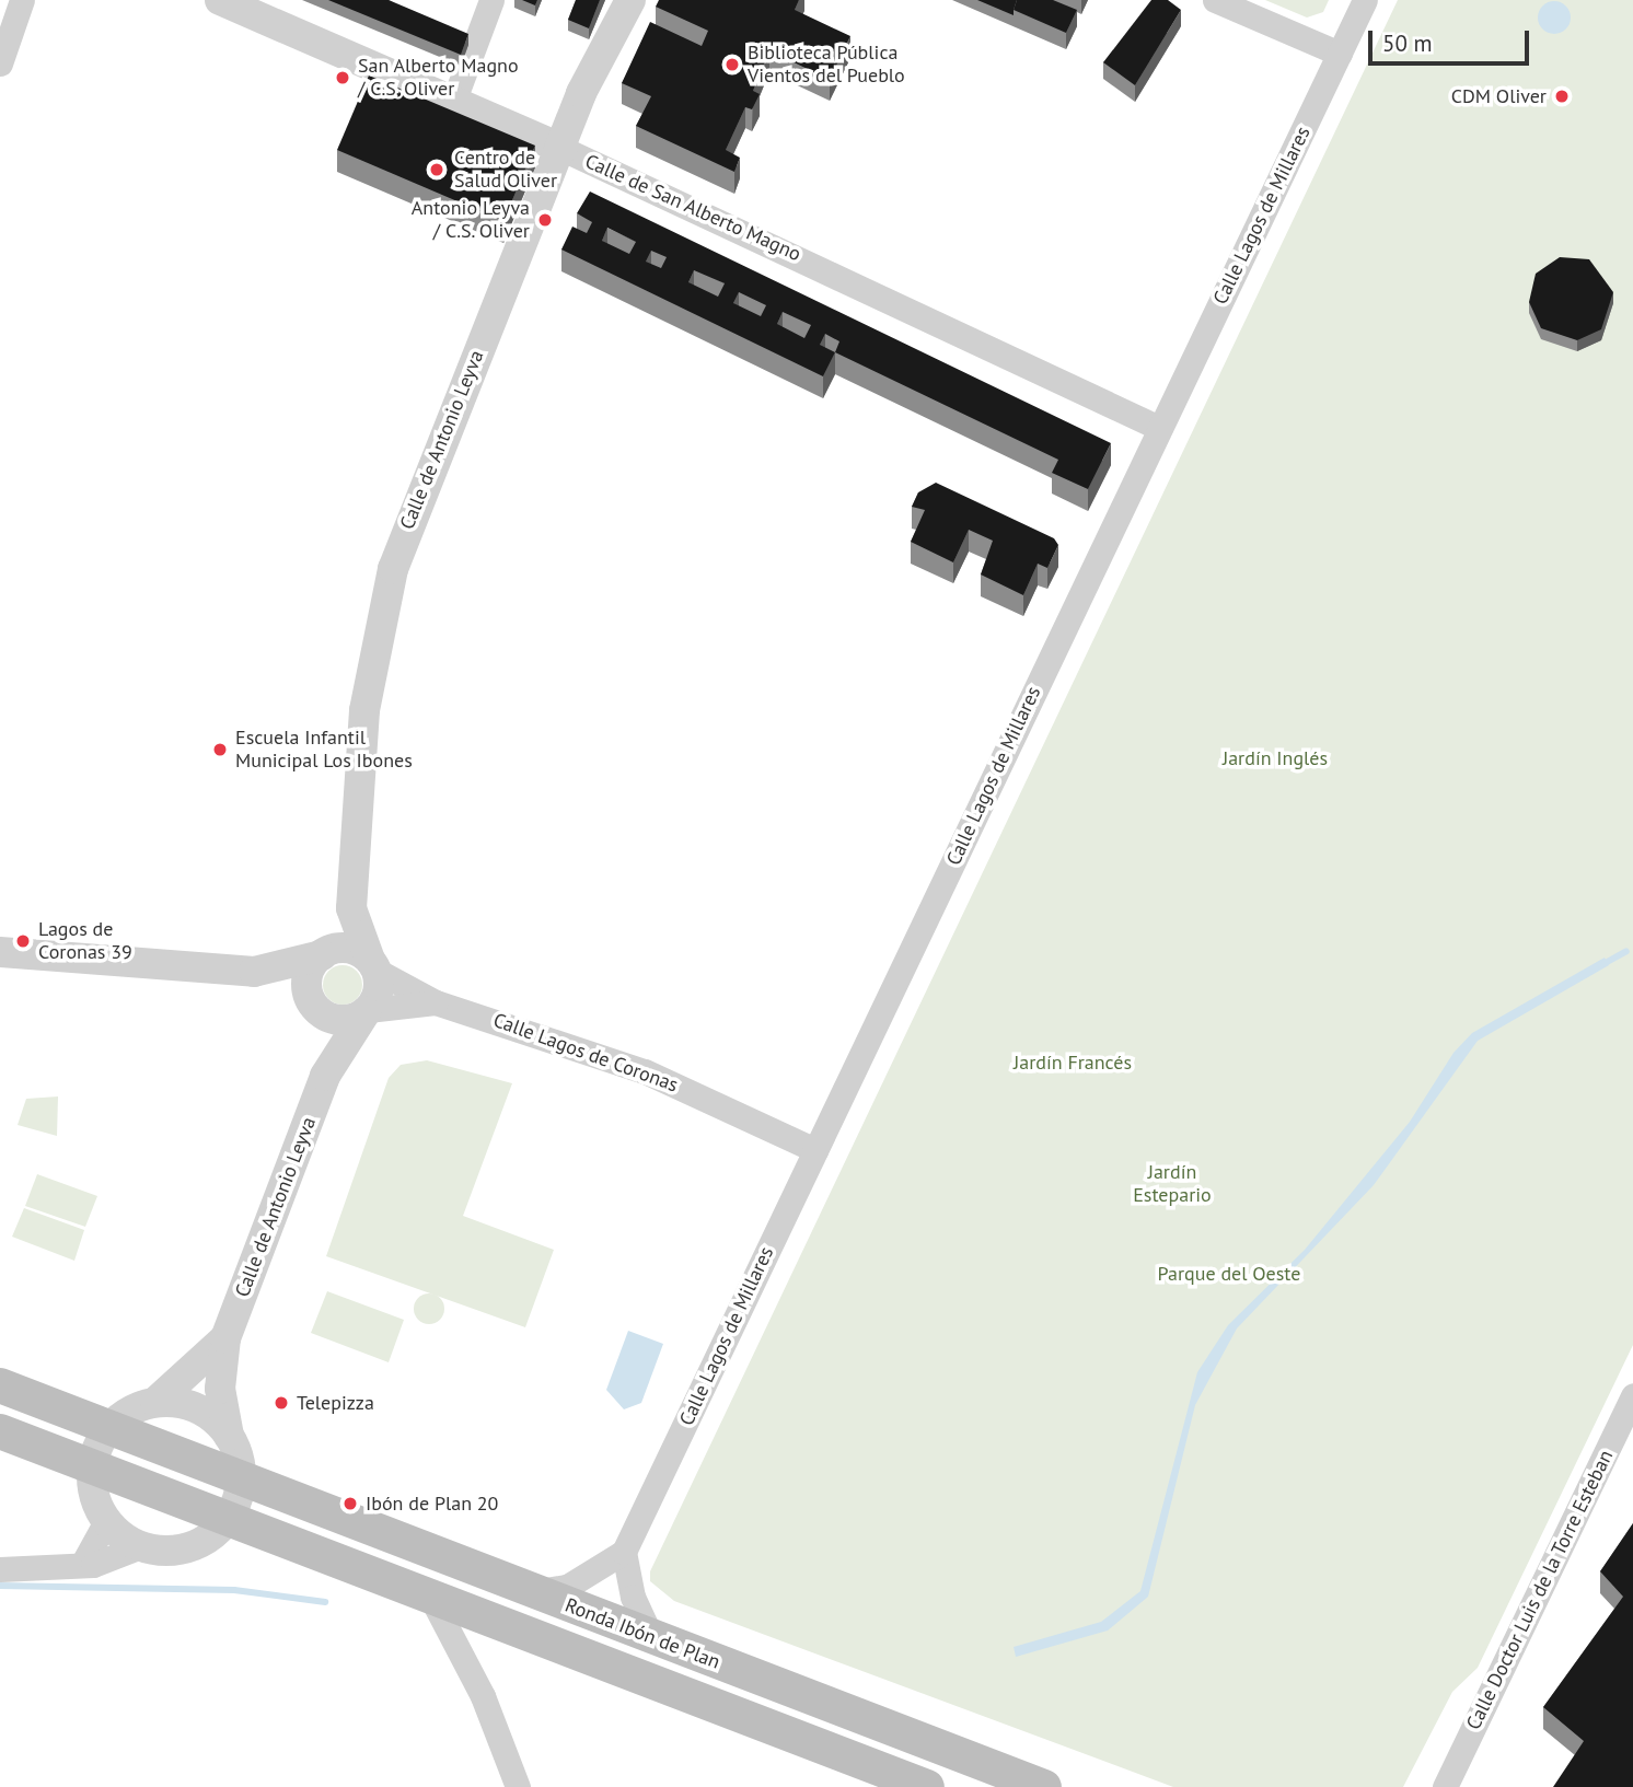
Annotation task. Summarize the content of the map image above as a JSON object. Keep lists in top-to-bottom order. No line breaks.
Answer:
{"streets":{"main road":["Ronda Ibón de Plan"],"street":["Calle de San Alberto Magno","Calle Lagos de Millares","Calle de Antonio Leyva","Calle Lagos de Coronas","Calle Doctor Luis de la Torre Esteban"]},"crossings":[["Calle de San Alberto Magno","Calle Lagos de Millares"],["Calle de San Alberto Magno","Calle de Antonio Leyva"],["Calle Lagos de Millares","Calle Lagos de Coronas"],["Calle de Antonio Leyva","Calle Lagos de Coronas"]],"parks":["Jardín Inglés","Jardín Francés","Jardín Estepario","Parque del Oeste"],"places":["Biblioteca Pública Vientos del Pueblo","San Alberto Magno / C.S. Oliver","CDM Oliver","Centro de Salud Oliver","Antonio Leyva / C.S. Oliver","Escuela Infantil Municipal Los Ibones","Lagos de Coronas 39","Telepizza","Ibón de Plan 20"],"scale_bar":"50 m"}
